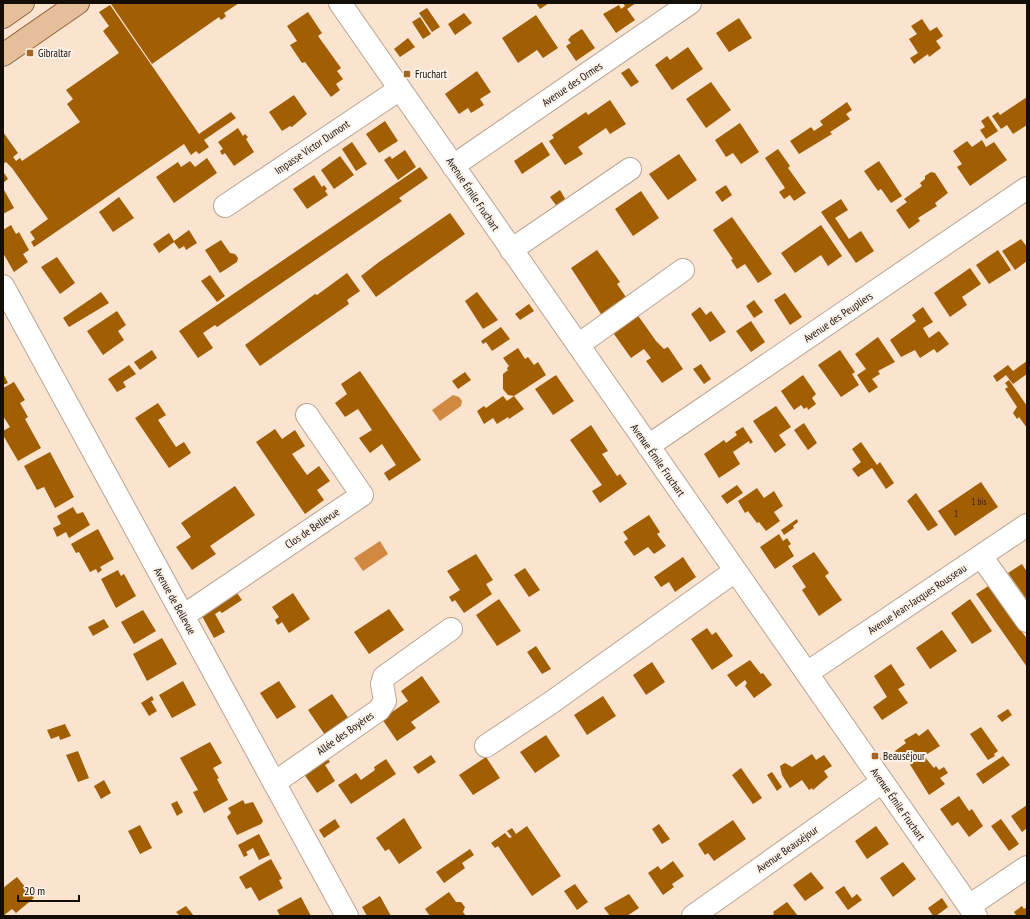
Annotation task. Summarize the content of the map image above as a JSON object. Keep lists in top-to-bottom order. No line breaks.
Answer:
{"streets":{"street":["Avenue des Ormes","Impasse Victor Dumont","Avenue Émile Fruchart","Avenue des Peupliers","Clos de Bellevue","Avenue Jean-Jacques Rousseau","Avenue de Bellevue","Allée des Boyères","Avenue Beauséjour"]},"crossings":[["Avenue des Ormes","Avenue Émile Fruchart"],["Impasse Victor Dumont","Avenue Émile Fruchart"],["Avenue Émile Fruchart","Avenue des Peupliers"],["Avenue Émile Fruchart","Avenue Jean-Jacques Rousseau"],["Avenue Émile Fruchart","Avenue Beauséjour"],["Clos de Bellevue","Avenue de Bellevue"],["Avenue de Bellevue","Allée des Boyères"]],"places":{"transit":["Gibraltar","Fruchart","Beauséjour"]},"house_numbers":["1 bis","1"],"scale_bar":"20 m"}
